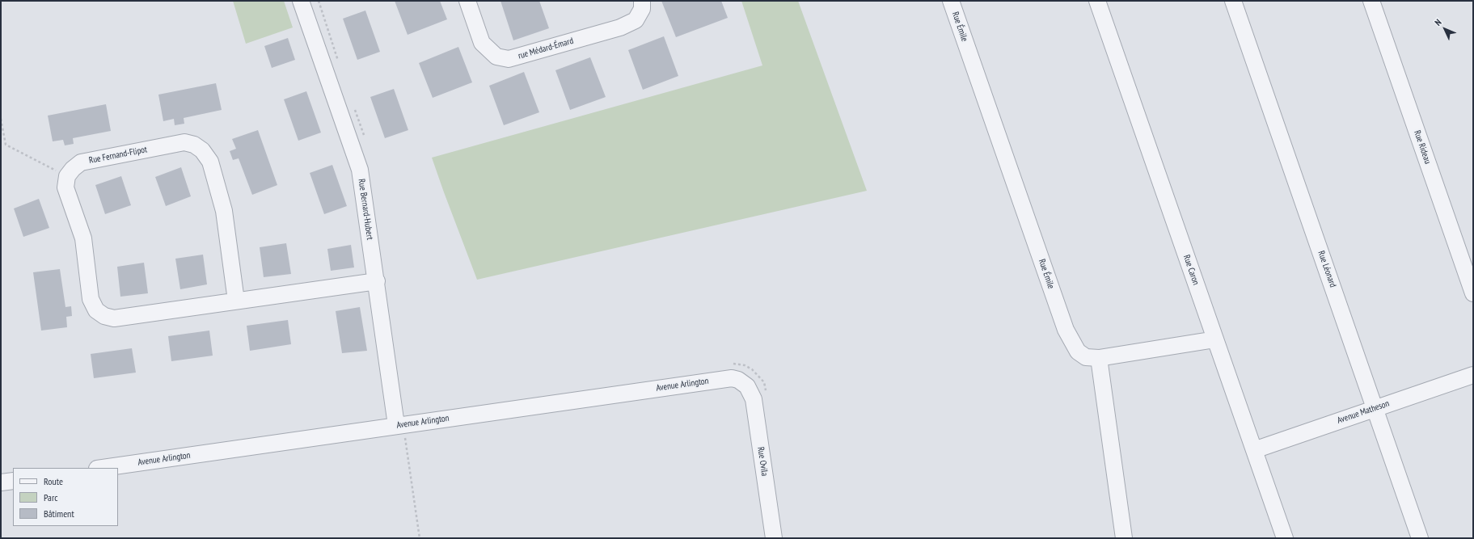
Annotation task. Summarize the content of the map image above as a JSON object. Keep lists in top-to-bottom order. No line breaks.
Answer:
{"streets":{"street":["Rue Émile","rue Médard-Émard","Rue Rideau","Rue Fernand-Flipot","Rue Bernard-Hubert","Rue Léonard","Rue Caron","Avenue Arlington","Avenue Matheson","Rue Ovila"]},"crossings":[["Rue Fernand-Flipot","Rue Bernard-Hubert"],["Rue Bernard-Hubert","Avenue Arlington"],["Rue Léonard","Avenue Matheson"],["Rue Caron","Avenue Matheson"],["Avenue Arlington","Rue Ovila"]],"legend":["Route","Parc","Bâtiment"],"north":"top left"}
